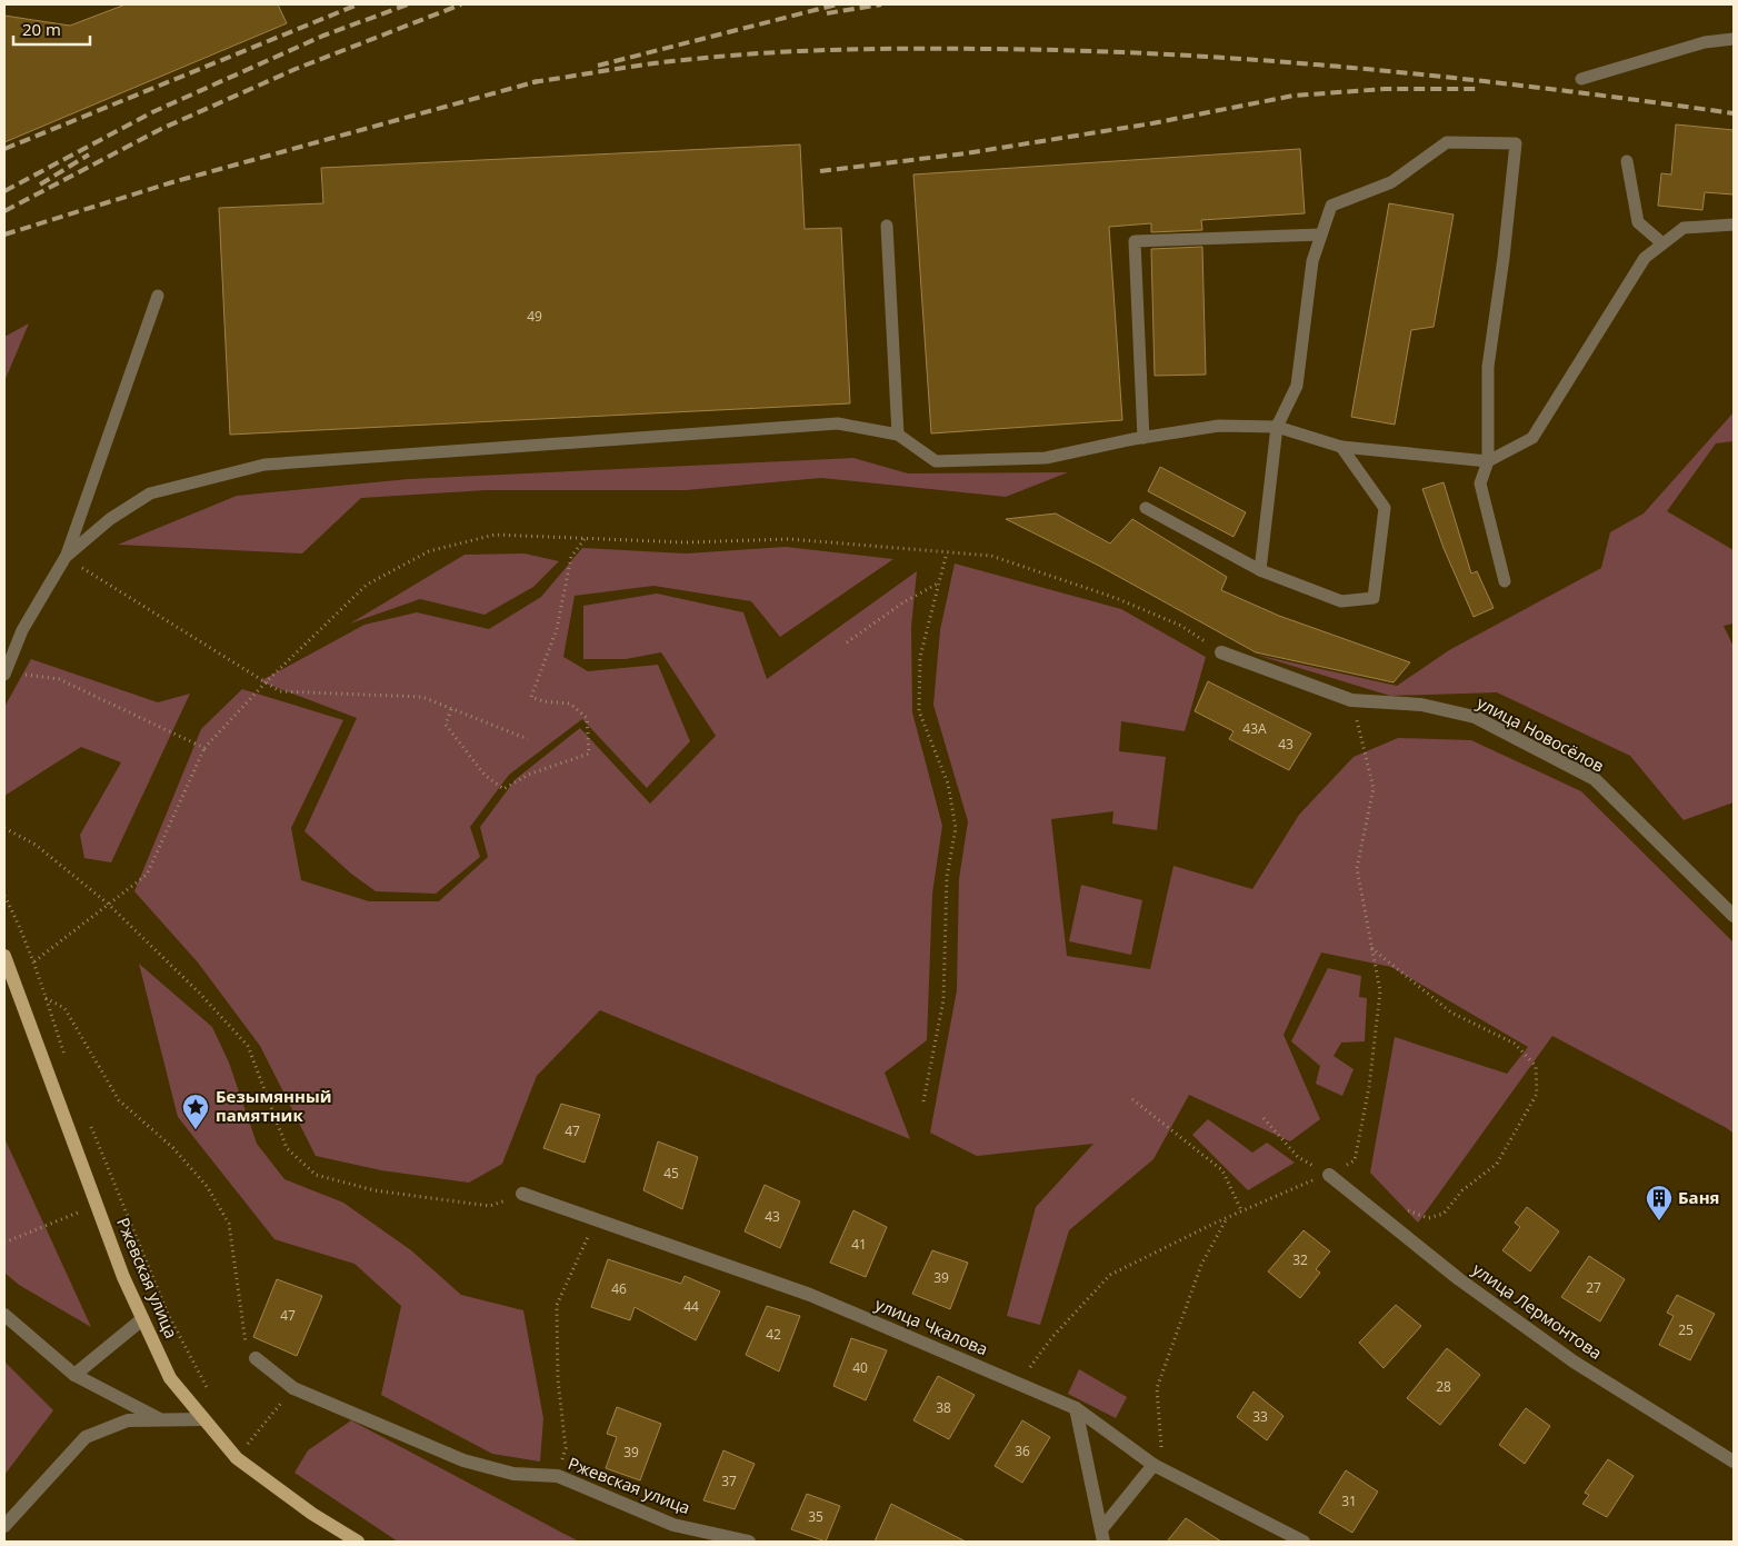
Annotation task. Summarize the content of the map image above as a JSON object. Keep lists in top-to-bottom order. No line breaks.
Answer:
{"streets":{"main road":["Ржевская улица"],"street":["улица Новосёлов","улица Лермонтова","улица Чкалова"]},"places":{"place":["Безымянный памятник"],"building":["Баня"]},"house_numbers":["49","43А","43","47","45","43","41","32","39","27","46","44","47","25","42","40","28","38","33","36","39","37","31","35"],"scale_bar":"20 m"}
